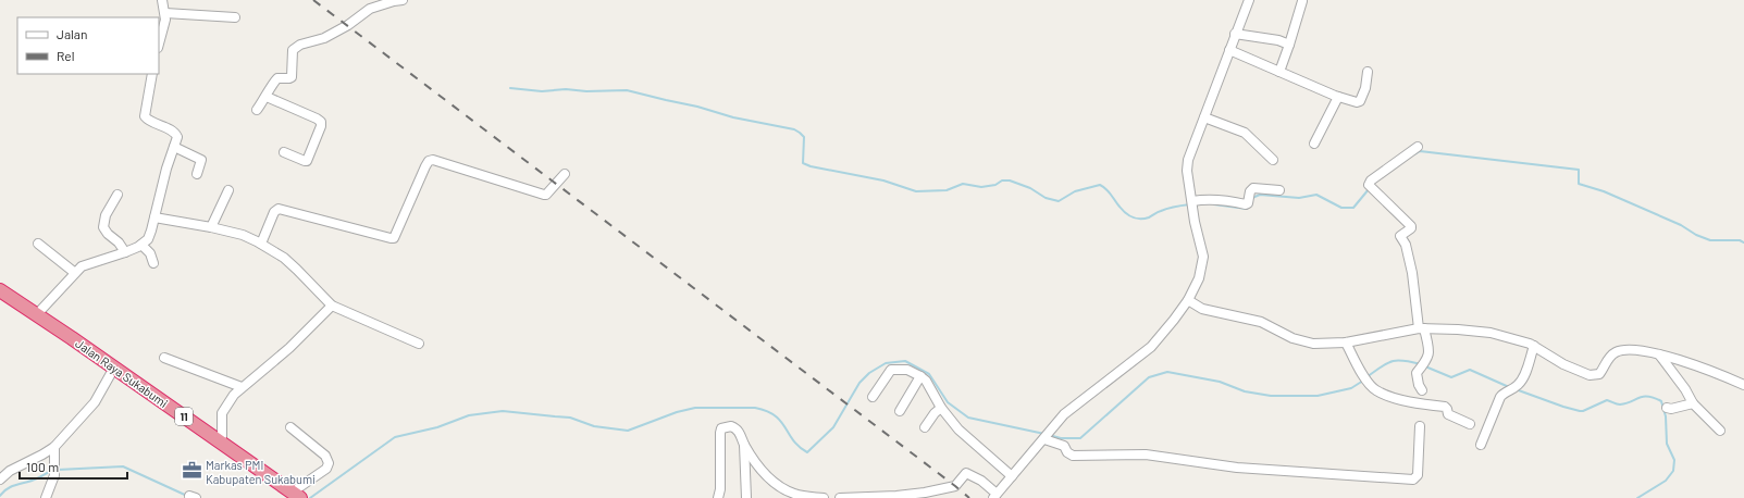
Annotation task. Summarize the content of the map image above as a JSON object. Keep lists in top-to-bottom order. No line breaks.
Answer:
{"streets":{"highway":["Jalan Raya Sukabumi","11"]},"crossings":[["Jalan Raya Sukabumi","11"]],"places":{"office":["Markas PMI Kabupaten Sukabumi"]},"legend":["Jalan","Rel"],"scale_bar":"100 m"}
